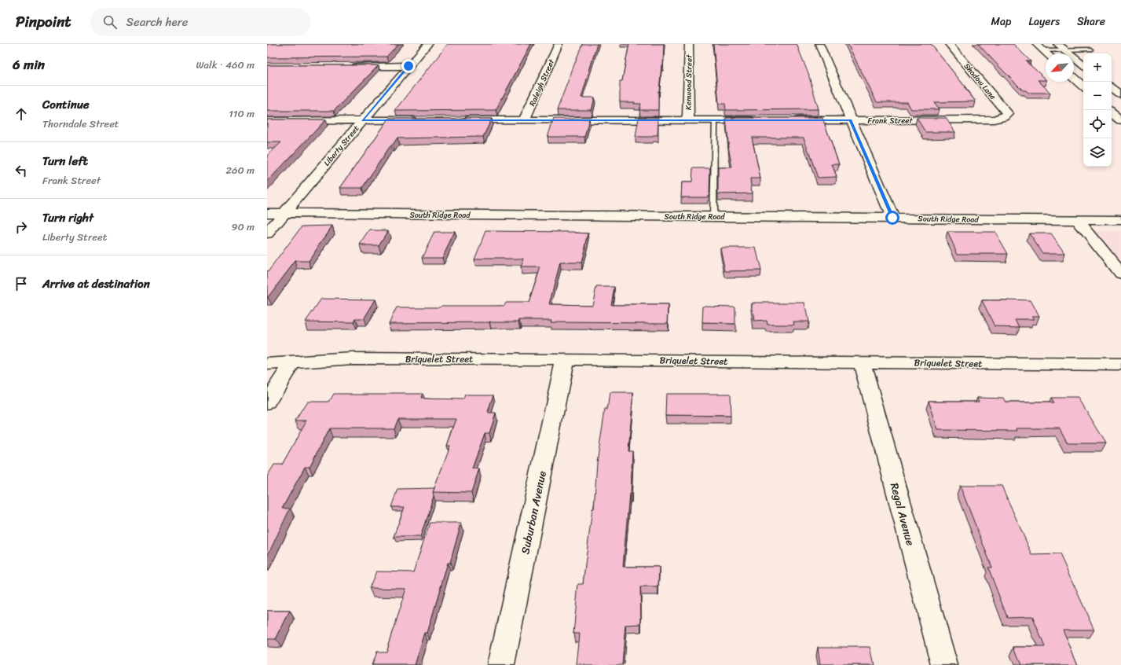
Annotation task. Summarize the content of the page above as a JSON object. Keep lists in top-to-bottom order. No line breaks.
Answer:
{"streets":{"street":["Shadow Lane","Raleigh Street","Kenwood Street","Frank Street","Liberty Street","South Ridge Road","Briquelet Street","Suburban Avenue","Regal Avenue"]},"crossings":[["Shadow Lane","Frank Street"],["Liberty Street","South Ridge Road"],["Briquelet Street","Suburban Avenue"],["Briquelet Street","Regal Avenue"]],"north":"bottom left","page":{"header":"Pinpoint","search":"Search here","nav":["Map","Layers","Share"],"heading":["6 min","Walk · 460 m"],"map_buttons":["+","−"],"list":[["Continue","Thorndale Street","110 m"],["Turn left","Frank Street","260 m"],["Turn right","Liberty Street","90 m"],"Arrive at destination"]}}
